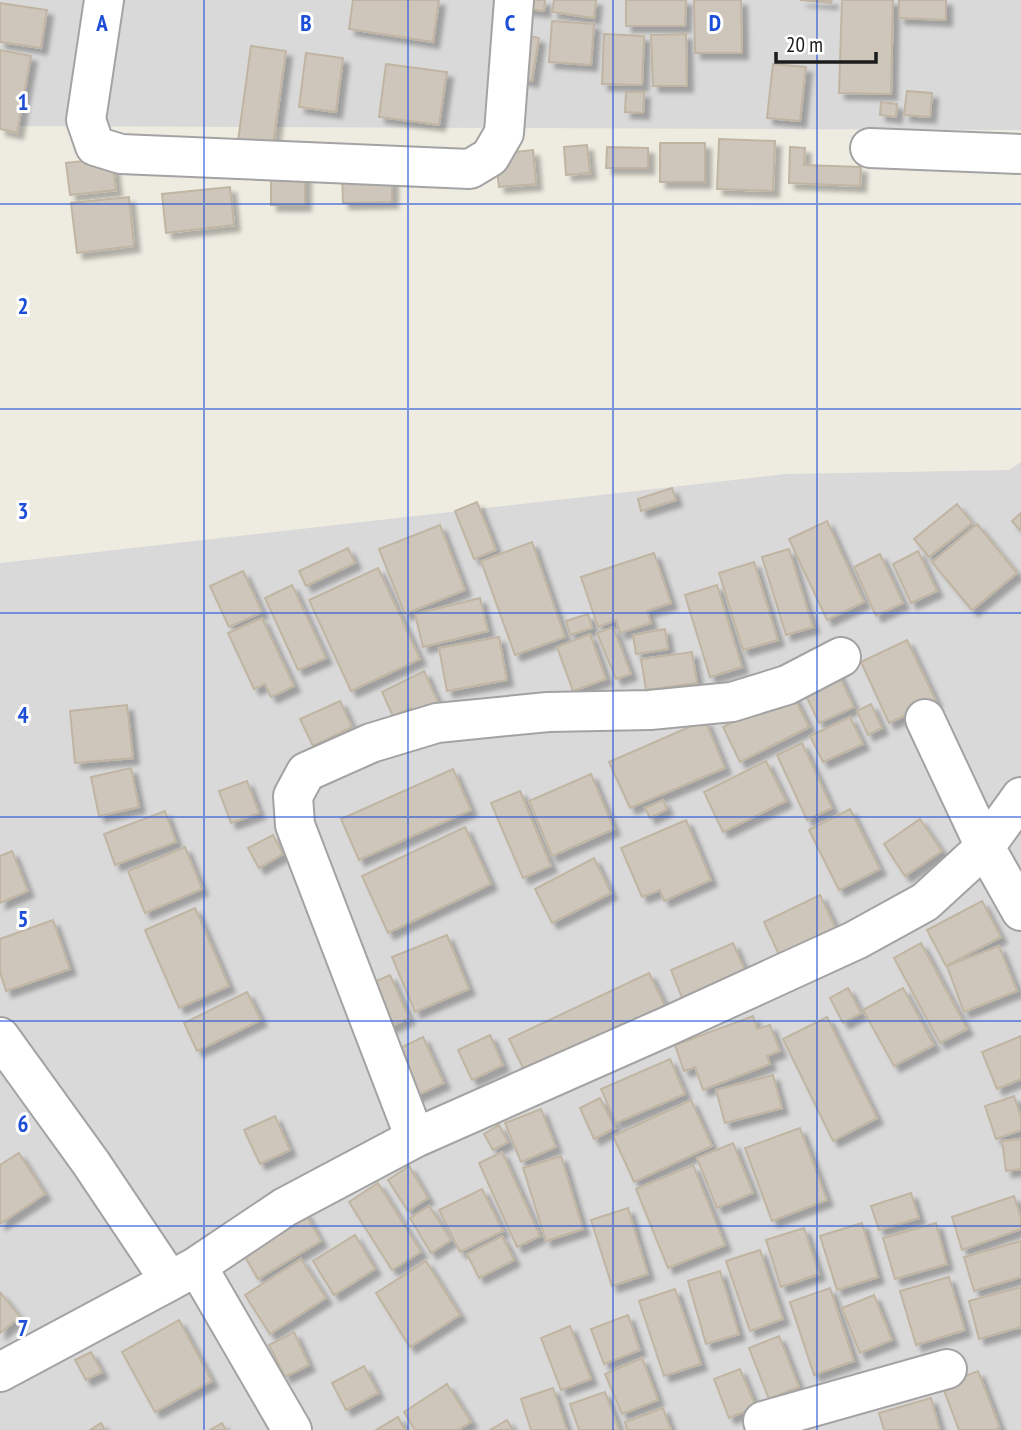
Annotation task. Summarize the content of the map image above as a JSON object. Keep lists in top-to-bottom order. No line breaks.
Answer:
{"scale_bar":"20 m","grid":{"columns":["A","B","C","D"],"rows":["1","2","3","4","5","6","7"]}}
